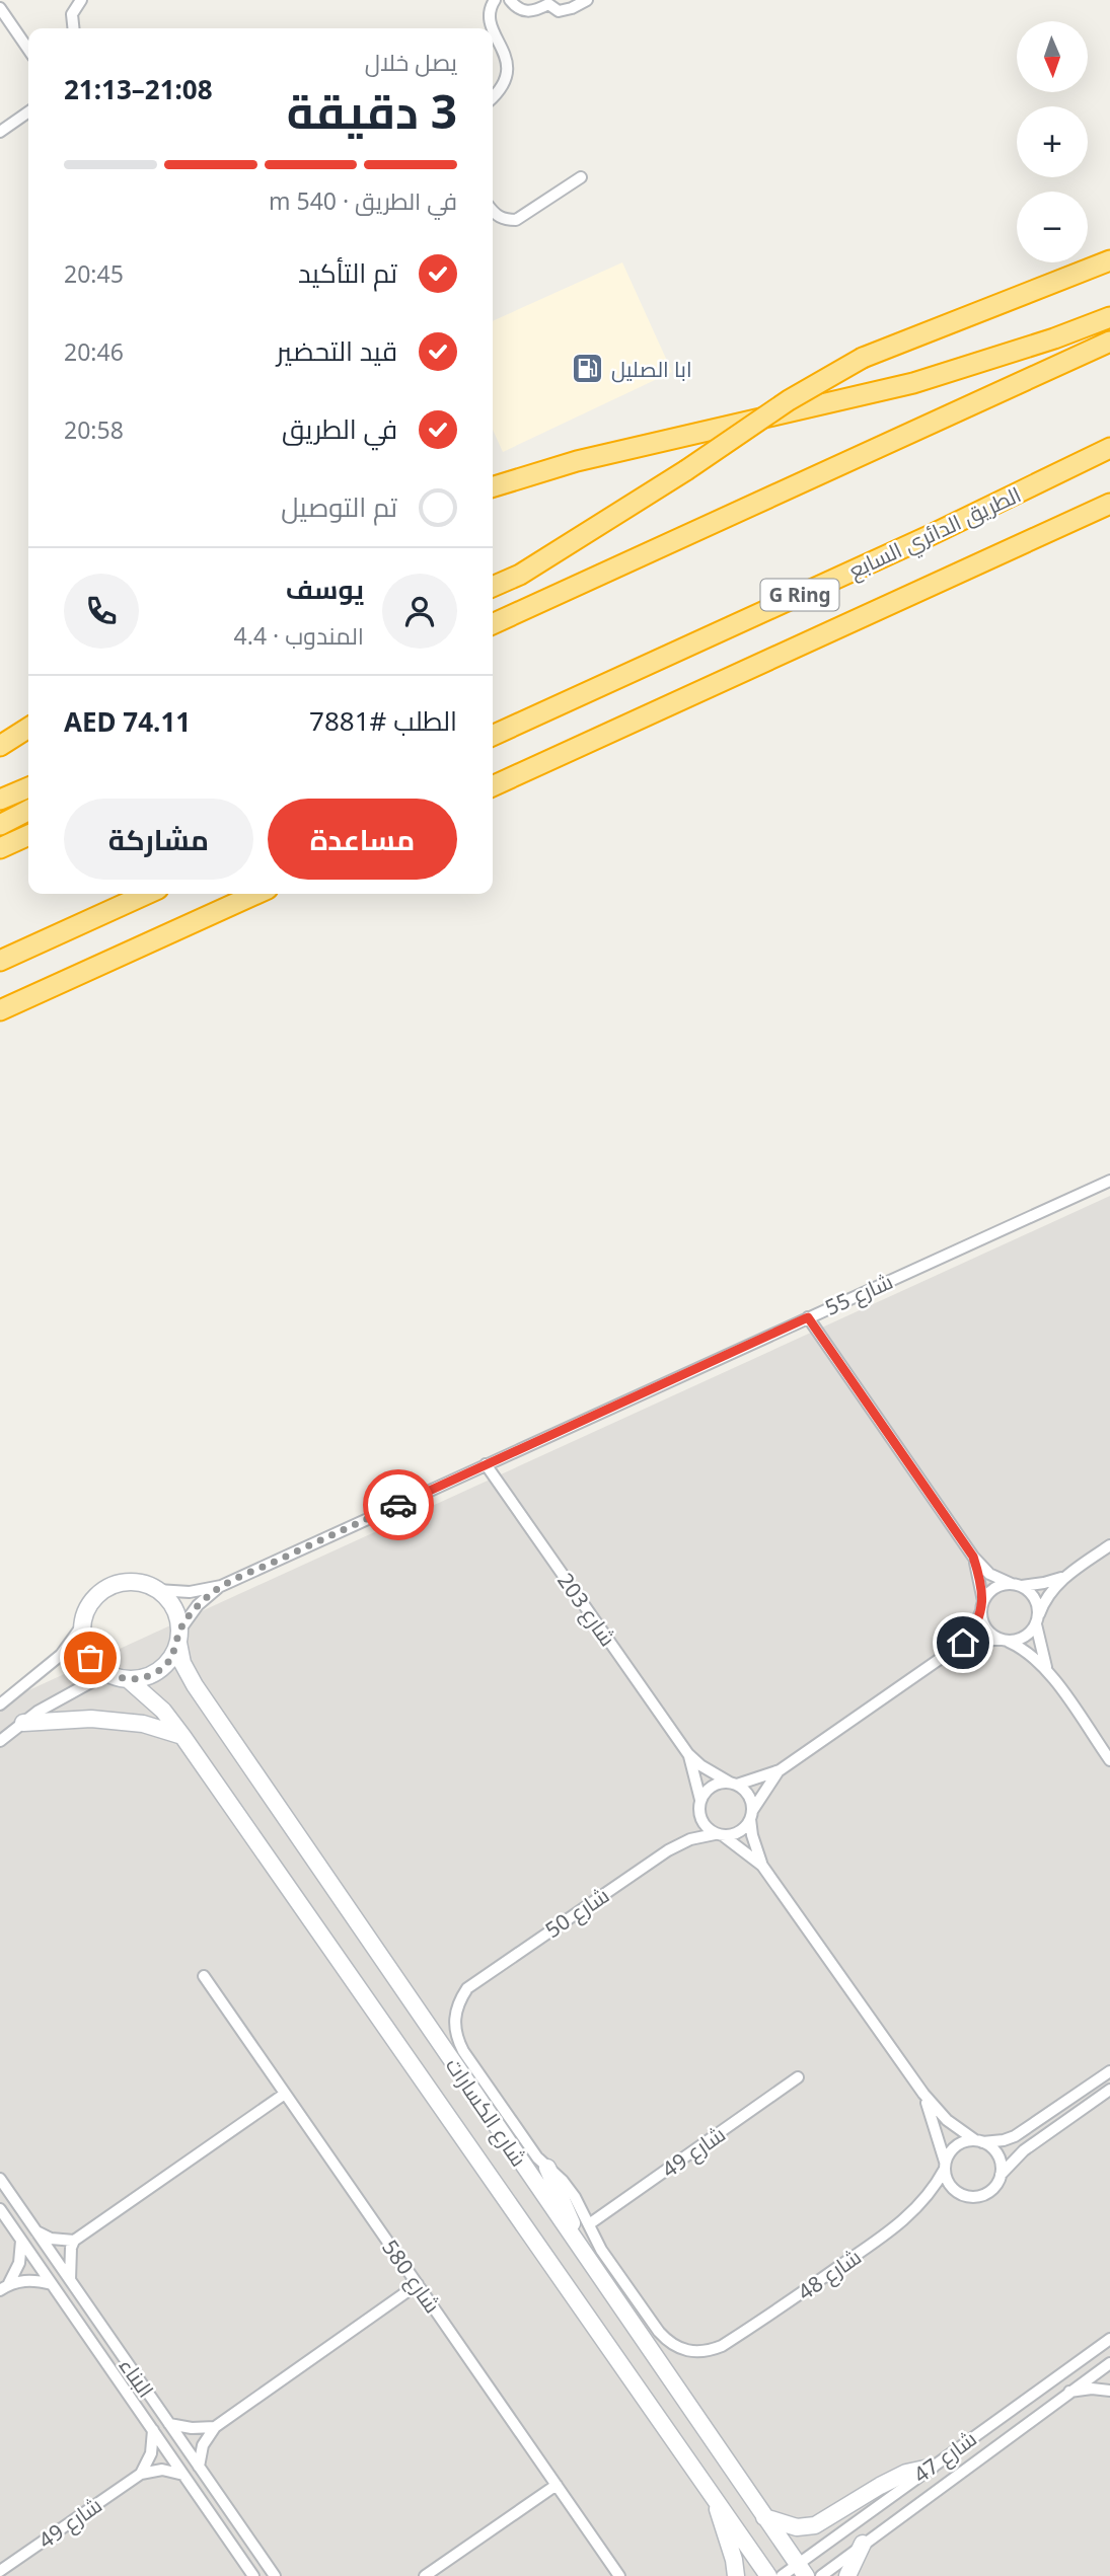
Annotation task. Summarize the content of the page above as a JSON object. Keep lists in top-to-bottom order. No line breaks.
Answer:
{"streets":{"highway":["الطريق الدائري السابع","G Ring"],"street":["شارع 55","شارع 203","شارع 50","شارع الكسارات","شارع 49","شارع 48","شارع 580","البناء","شارع 47"]},"crossings":[["شارع 55","شارع 203"],["شارع 55","شارع الكسارات"],["شارع 203","شارع 50"],["شارع 50","شارع الكسارات"],["شارع الكسارات","شارع 49"],["شارع الكسارات","شارع 48"],["شارع الكسارات","شارع 47"]],"places":{"fuel station":["ابا الصليل"]},"north":"bottom","page":{"map_buttons":["+","−"],"heading":["3 دقيقة","يصل خلال","21:08–21:13"],"panel":["يوسف","المندوب · 4.4","الطلب #7881","AED 74.11"],"bar":"في الطريق · 540 m","list":[["تم التأكيد","20:45"],["قيد التحضير","20:46"],["في الطريق","20:58"],"تم التوصيل"],"buttons":["مساعدة","مشاركة"]}}
